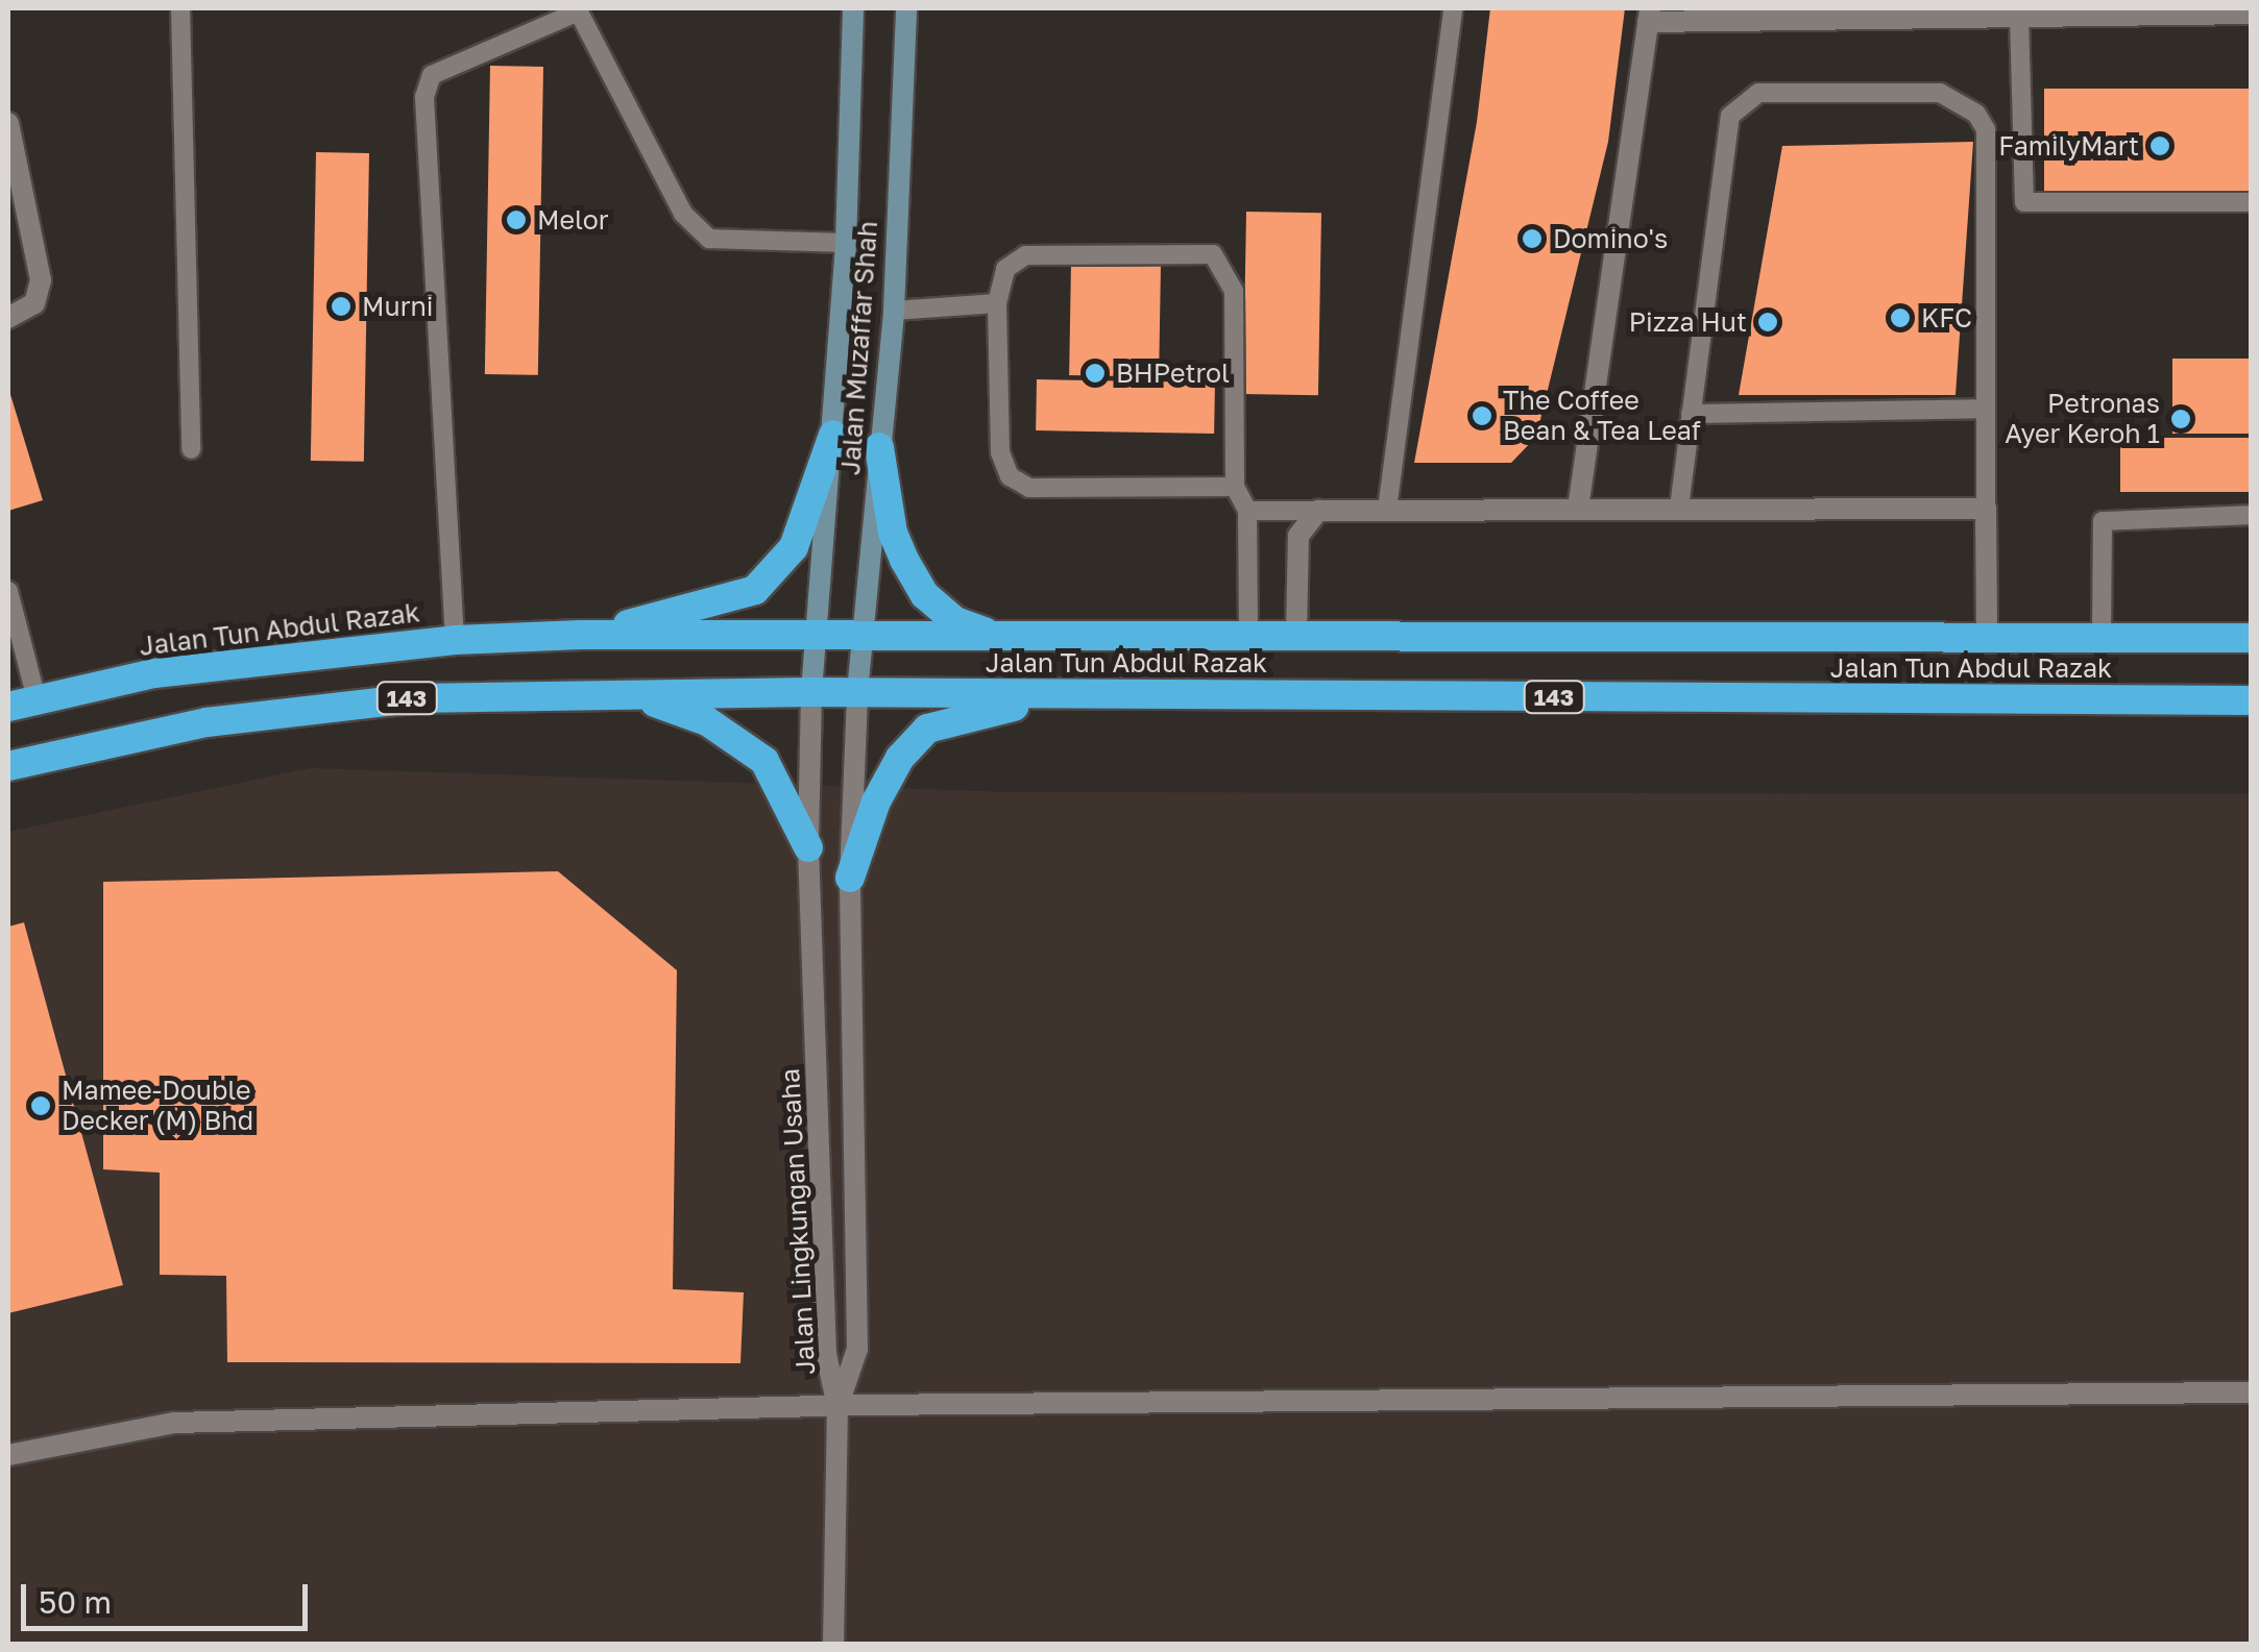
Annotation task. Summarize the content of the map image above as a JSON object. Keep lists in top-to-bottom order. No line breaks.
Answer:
{"streets":{"highway":["Jalan Tun Abdul Razak","143"],"main road":["Jalan Muzaffar Shah"],"street":["Jalan Lingkungan Usaha"]},"crossings":[["Jalan Muzaffar Shah","Jalan Tun Abdul Razak"],["Jalan Muzaffar Shah","Jalan Lingkungan Usaha"],["Jalan Tun Abdul Razak","Jalan Lingkungan Usaha"]],"places":["FamilyMart","Melor","Domino's","Murni","KFC","Pizza Hut","BHPetrol","The Coffee Bean & Tea Leaf","Petronas Ayer Keroh 1","Mamee-Double Decker (M) Bhd"],"scale_bar":"50 m"}
